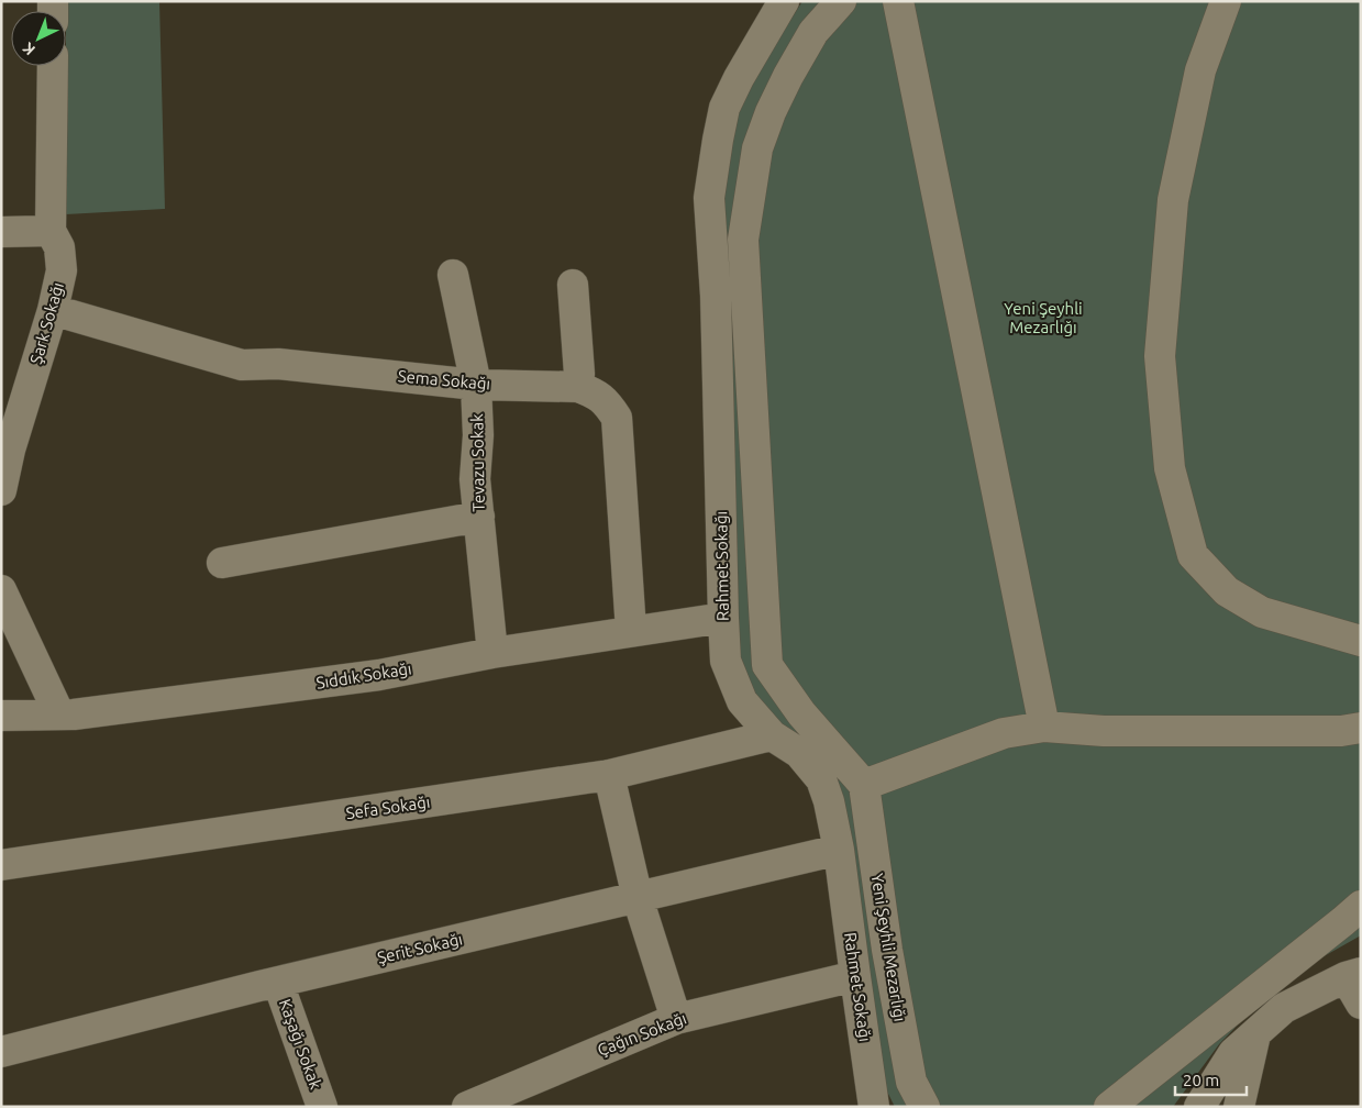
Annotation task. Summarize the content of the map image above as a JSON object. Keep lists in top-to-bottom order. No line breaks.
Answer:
{"streets":{"street":["Şark Sokağı","Sema Sokağı","Tevazu Sokak","Rahmet Sokağı","Sıddık Sokağı","Sefa Sokağı","Yeni Şeyhli Mezarlığı","Şerit Sokağı","Çağın Sokağı","Kaşağı Sokak"]},"crossings":[["Şark Sokağı","Sema Sokağı"],["Sema Sokağı","Tevazu Sokak"],["Sema Sokağı","Sıddık Sokağı"],["Tevazu Sokak","Sıddık Sokağı"],["Rahmet Sokağı","Sıddık Sokağı"],["Rahmet Sokağı","Sefa Sokağı"],["Rahmet Sokağı","Şerit Sokağı"],["Rahmet Sokağı","Çağın Sokağı"],["Şerit Sokağı","Kaşağı Sokak"]],"parks":["Yeni Şeyhli Mezarlığı"],"scale_bar":"20 m","north":"bottom left"}
